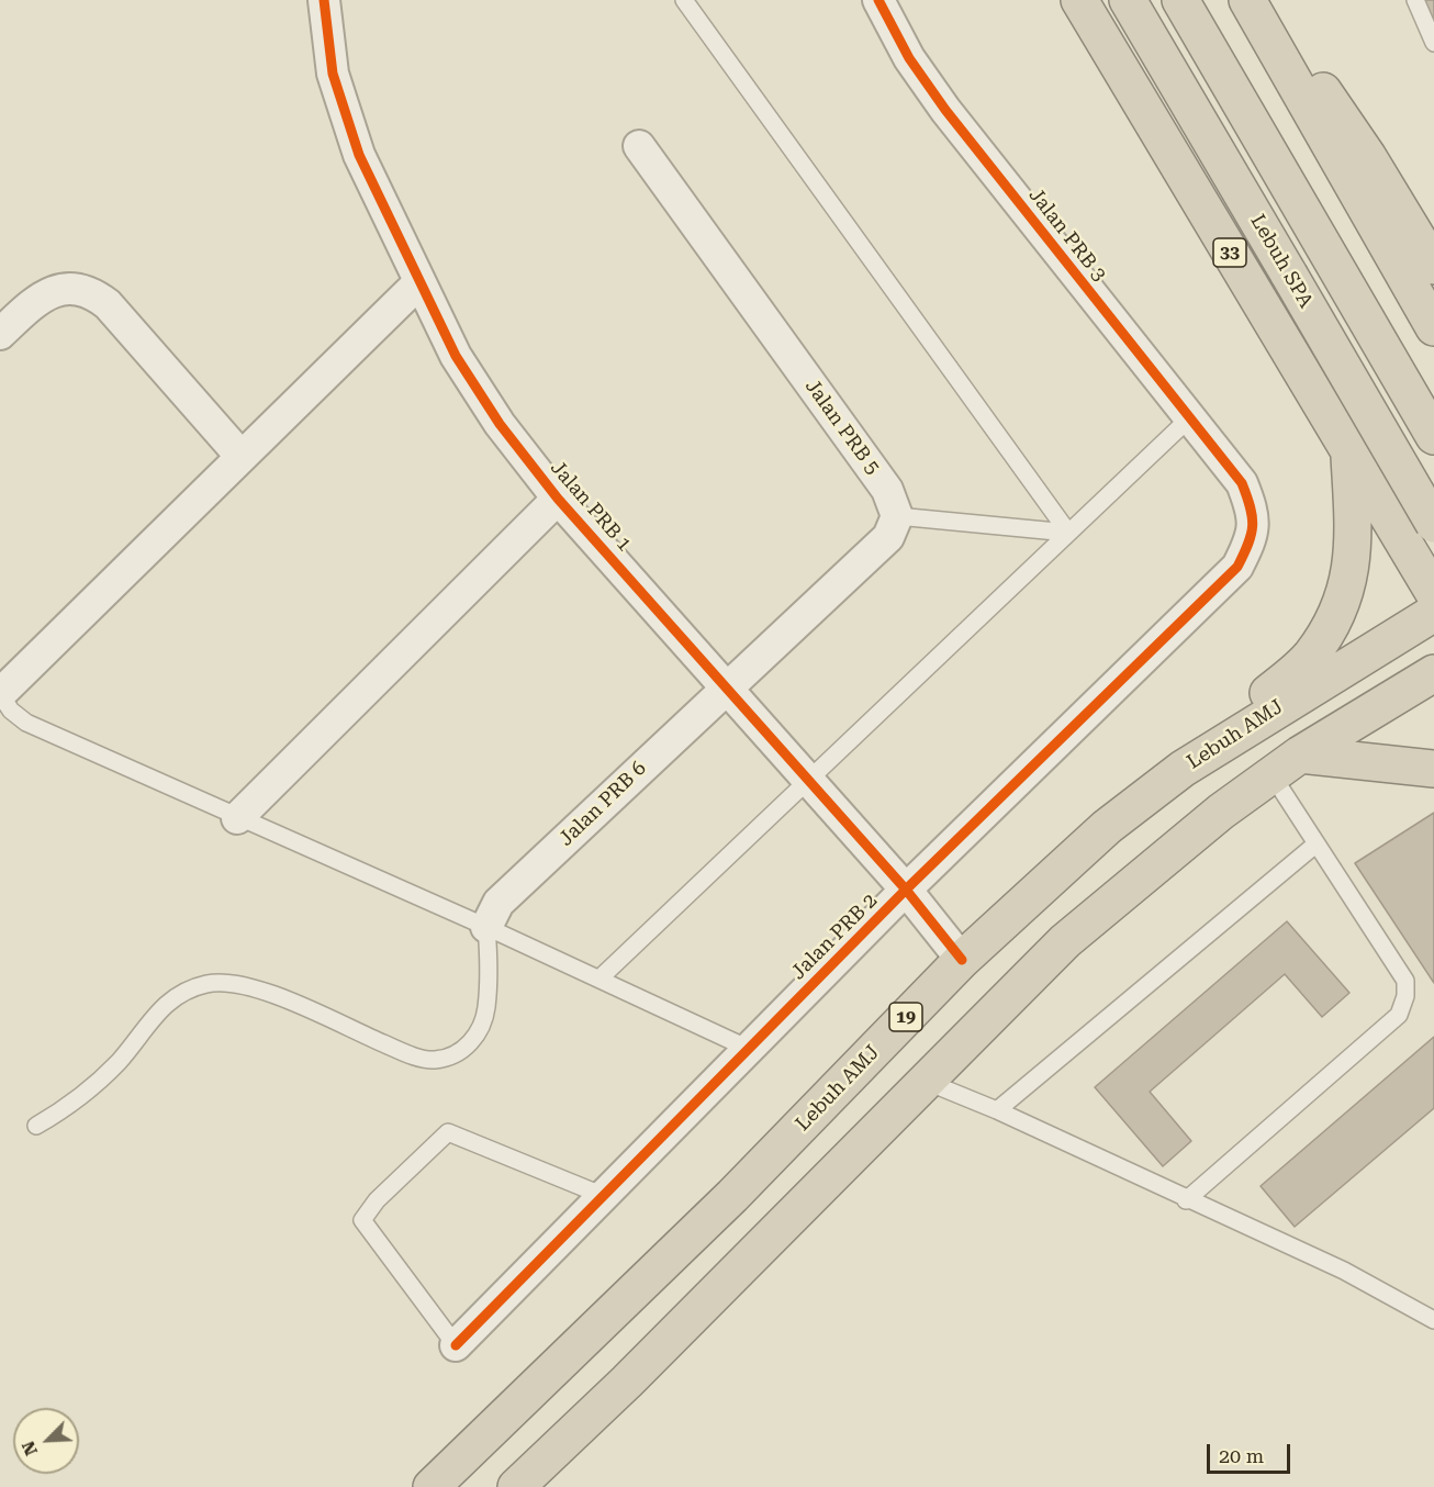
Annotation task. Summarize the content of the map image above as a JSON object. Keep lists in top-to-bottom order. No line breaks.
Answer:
{"streets":{"highway":["33","Lebuh SPA","Lebuh AMJ","19"],"street":["Jalan PRB 3","Jalan PRB 5","Jalan PRB 1","Jalan PRB 6","Jalan PRB 2"]},"crossings":[["Jalan PRB 3","Jalan PRB 2"],["Jalan PRB 1","Lebuh AMJ"],["Jalan PRB 1","Jalan PRB 6"],["Jalan PRB 1","Jalan PRB 2"]],"scale_bar":"20 m","north":"bottom left"}
